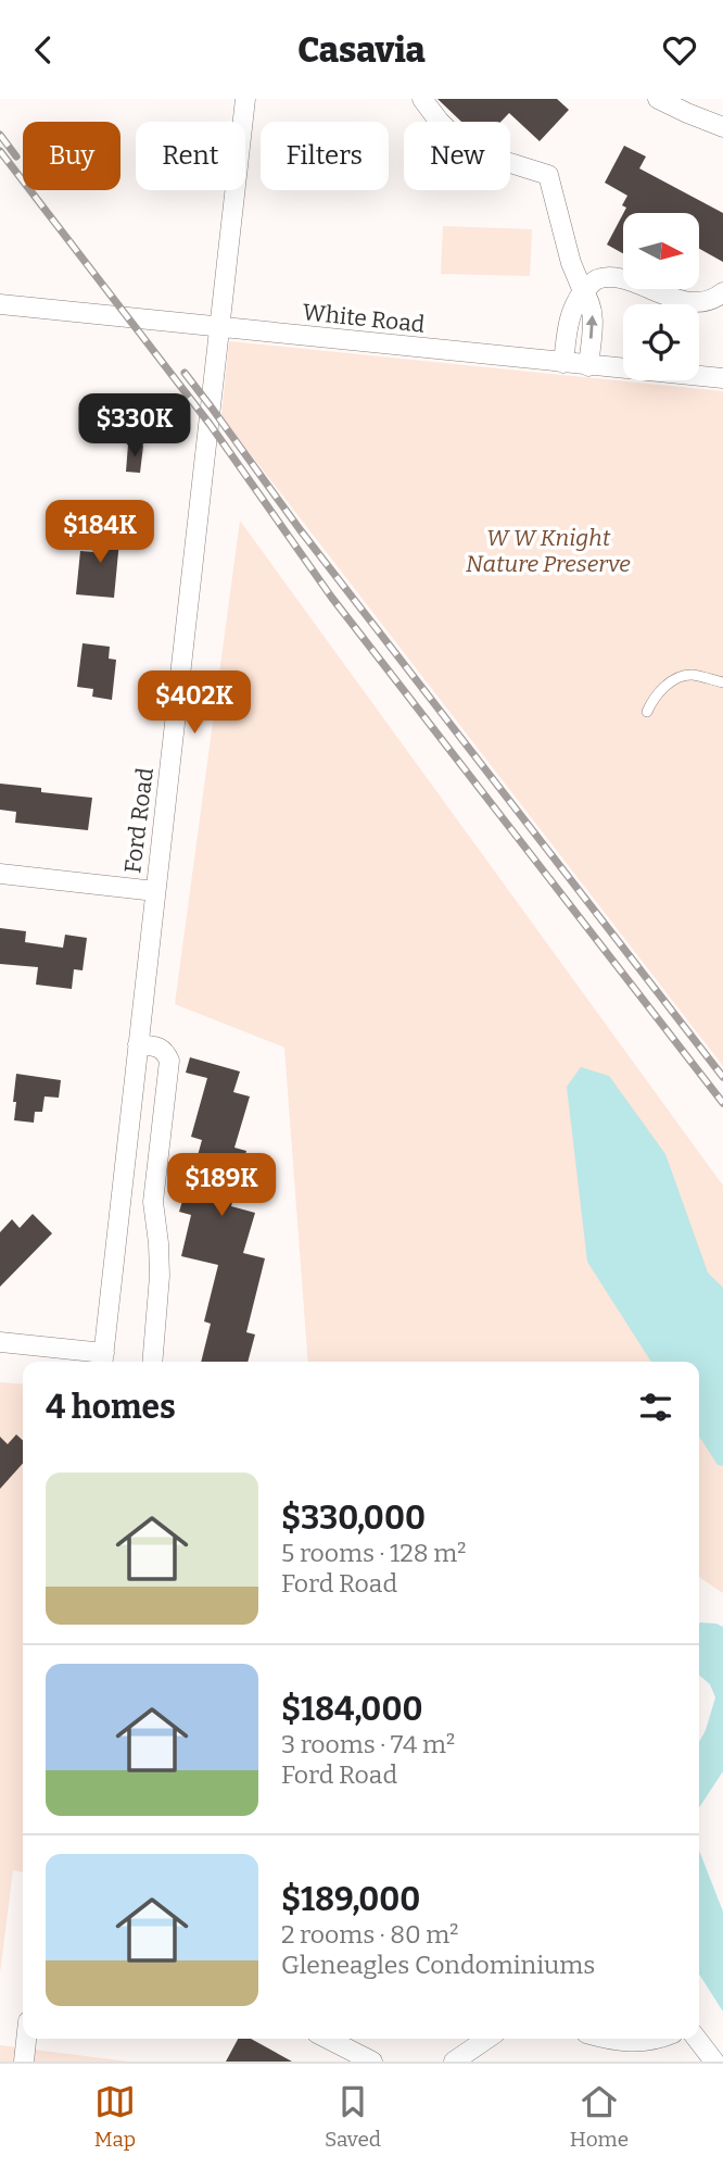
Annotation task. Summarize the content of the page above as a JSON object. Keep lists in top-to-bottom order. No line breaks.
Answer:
{"streets":{"street":["White Road","Ford Road"]},"crossings":[["White Road","Ford Road"]],"parks":["W W Knight Nature Preserve"],"north":"right","page":{"header":"Casavia","chip":["Buy","Rent","Filters","New"],"price":["$330K","$184K","$402K","$189K"],"heading":"4 homes","list":[{"name":"$330,000","note":"5 rooms · 128 m² · Ford Road"},{"name":"$184,000","note":"3 rooms · 74 m² · Ford Road"},{"name":"$189,000","note":"2 rooms · 80 m² · Gleneagles Condominiums"}],"tabs":["Map","Saved","Home"]}}
